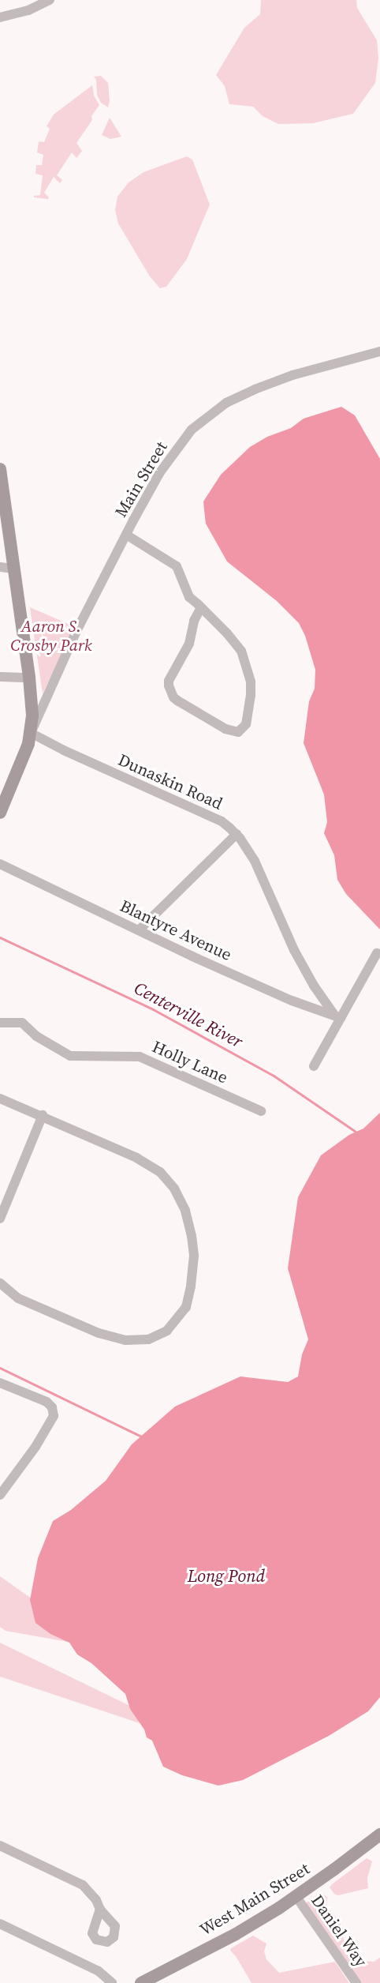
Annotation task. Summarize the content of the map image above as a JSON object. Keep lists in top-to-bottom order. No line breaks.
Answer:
{"streets":{"main road":["West Main Street"],"street":["Main Street","Dunaskin Road","Blantyre Avenue","Holly Lane","Daniel Way"]},"crossings":[["Main Street","Dunaskin Road"],["Dunaskin Road","Blantyre Avenue"],["West Main Street","Daniel Way"]],"water":["Centerville River","Long Pond"],"parks":["Aaron S. Crosby Park"]}
